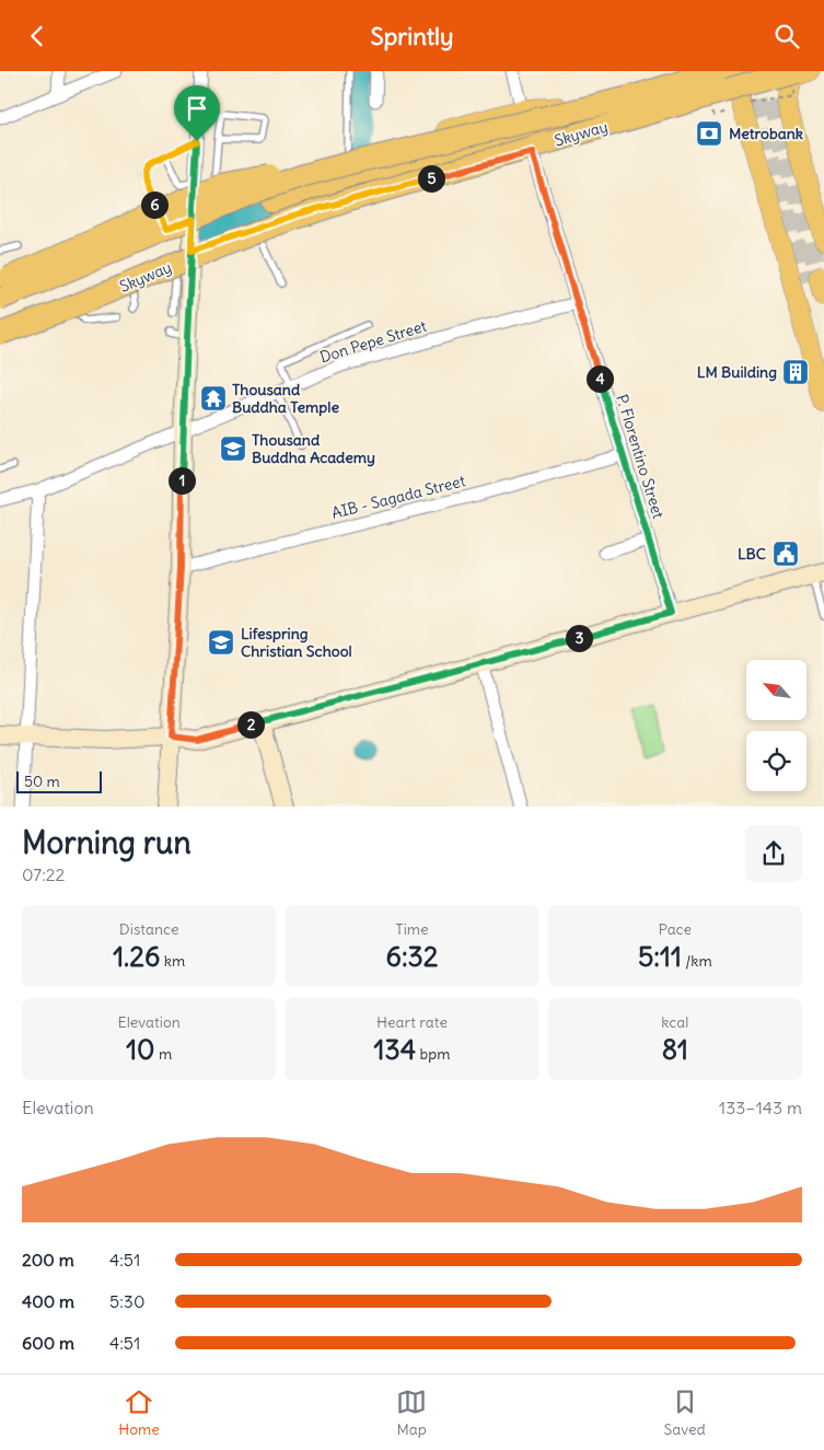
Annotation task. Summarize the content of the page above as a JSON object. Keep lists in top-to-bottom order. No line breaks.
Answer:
{"streets":{"highway":["Skyway"],"street":["Don Pepe Street","P. Florentino Street","AIB - Sagada Street"]},"crossings":[["Don Pepe Street","P. Florentino Street"],["P. Florentino Street","AIB - Sagada Street"]],"places":{"bank":["Metrobank"],"building":["LM Building"],"temple":["Thousand Buddha Temple"],"school or university":["Thousand Buddha Academy","Lifespring Christian School"],"public building":["LBC"]},"scale_bar":"50 m","north":"top left","page":{"header":"Sprintly","pins":["5","6","4","1","3","2"],"scale":"50 m","heading":["Morning run","07:22"],"stats":[["Distance","1.26 km"],["Time","6:32"],["Pace","5:11 /km"],["Elevation","10 m"],["Heart rate","134 bpm"],["kcal","81"]],"chart":["Elevation","133–143 m"],"list":[{"name":"200 m","note":"4:51"},{"name":"400 m","note":"5:30"},{"name":"600 m","note":"4:51"}],"tabs":["Home","Map","Saved"]}}
